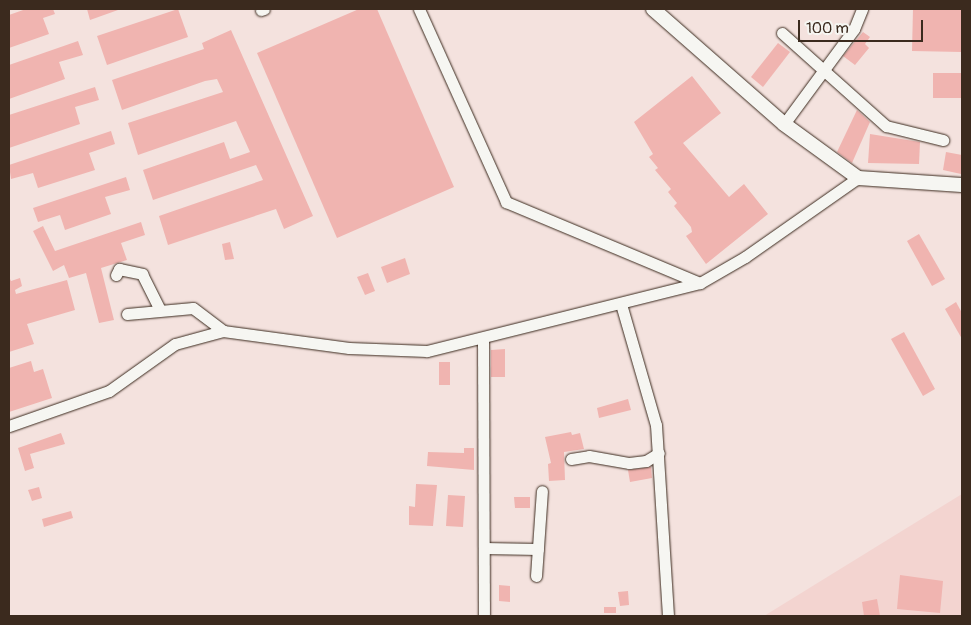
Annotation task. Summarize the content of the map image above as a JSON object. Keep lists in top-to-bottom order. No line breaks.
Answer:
{"scale_bar":"100 m"}
